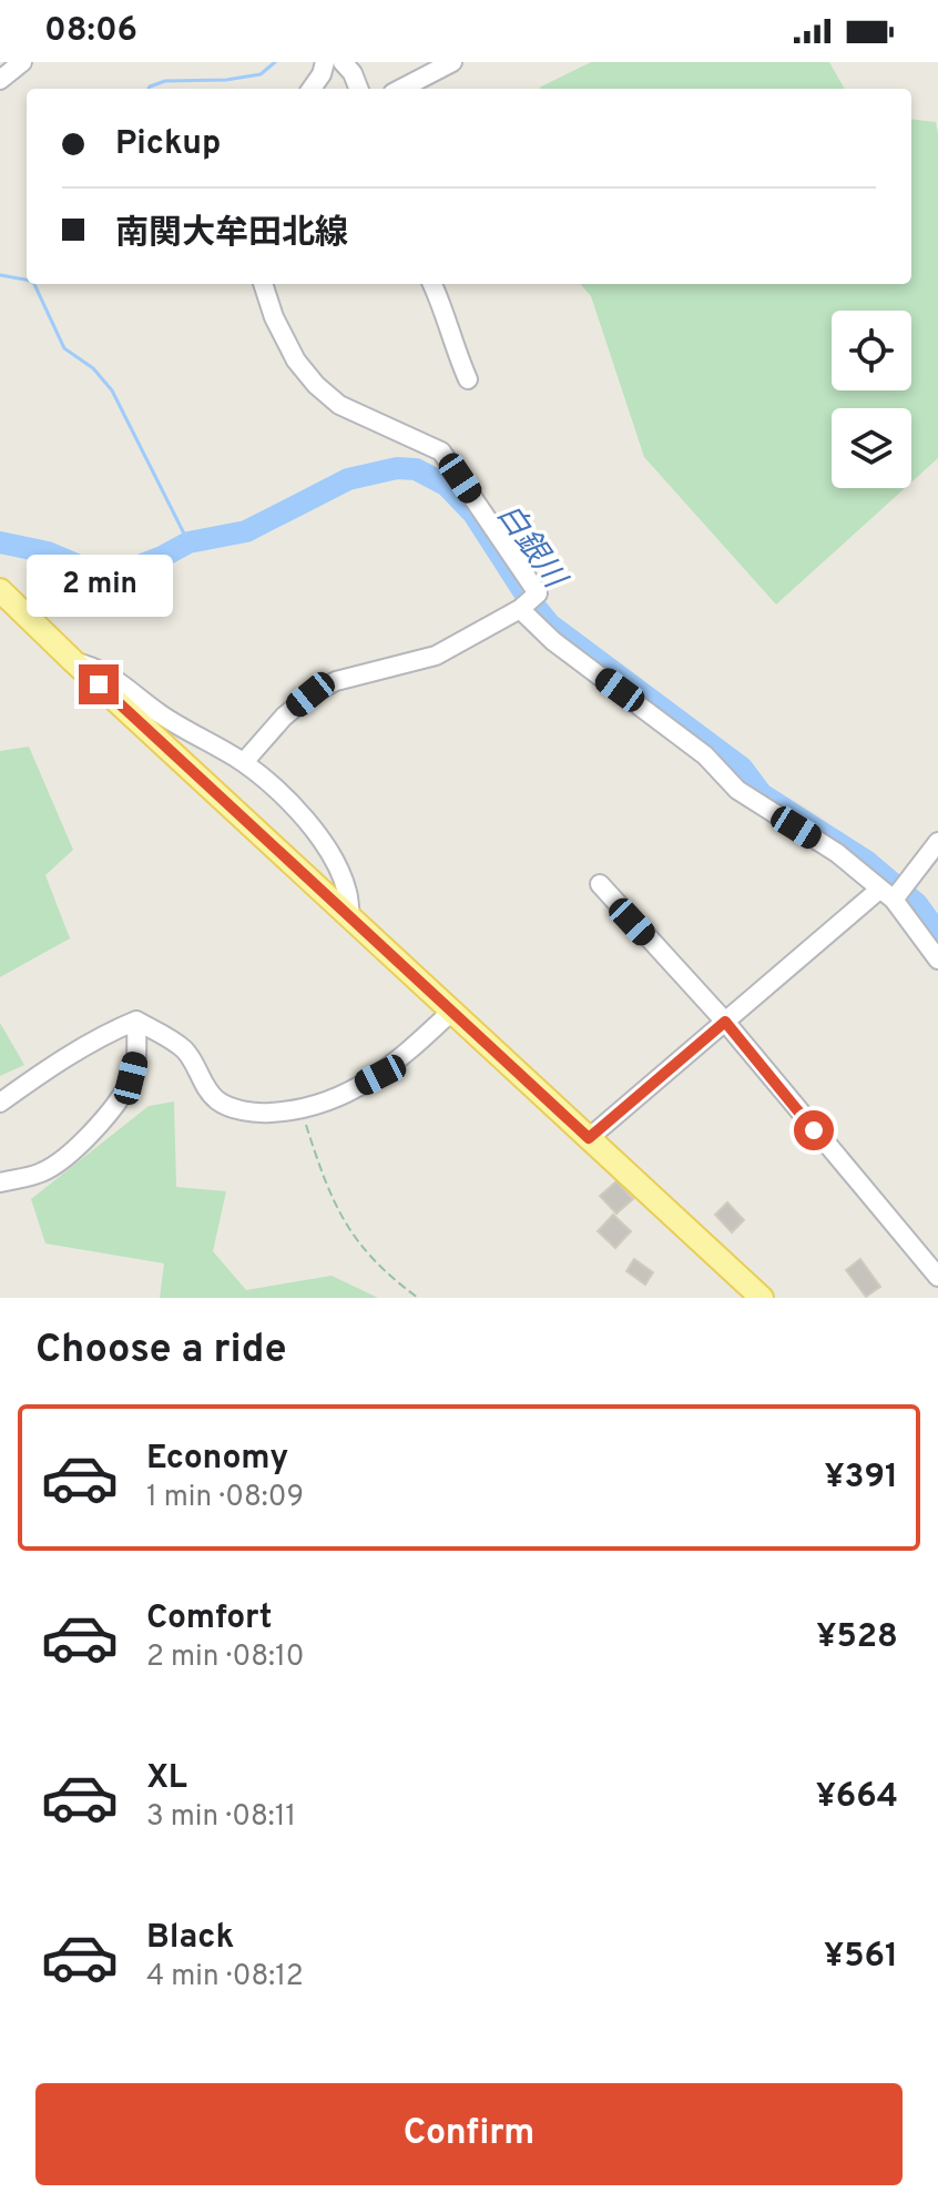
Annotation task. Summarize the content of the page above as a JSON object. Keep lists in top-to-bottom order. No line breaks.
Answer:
{"water":["白銀川"],"page":{"status":"08:06","banner":["Pickup","南関大牟田北線"],"bubble":"2 min","heading":"Choose a ride","list":[{"name":"Economy","note":"1 min · 08:09","value":"¥391"},{"name":"Comfort","note":"2 min · 08:10","value":"¥528"},{"name":"XL","note":"3 min · 08:11","value":"¥664"},{"name":"Black","note":"4 min · 08:12","value":"¥561"}],"buttons":"Confirm"}}
